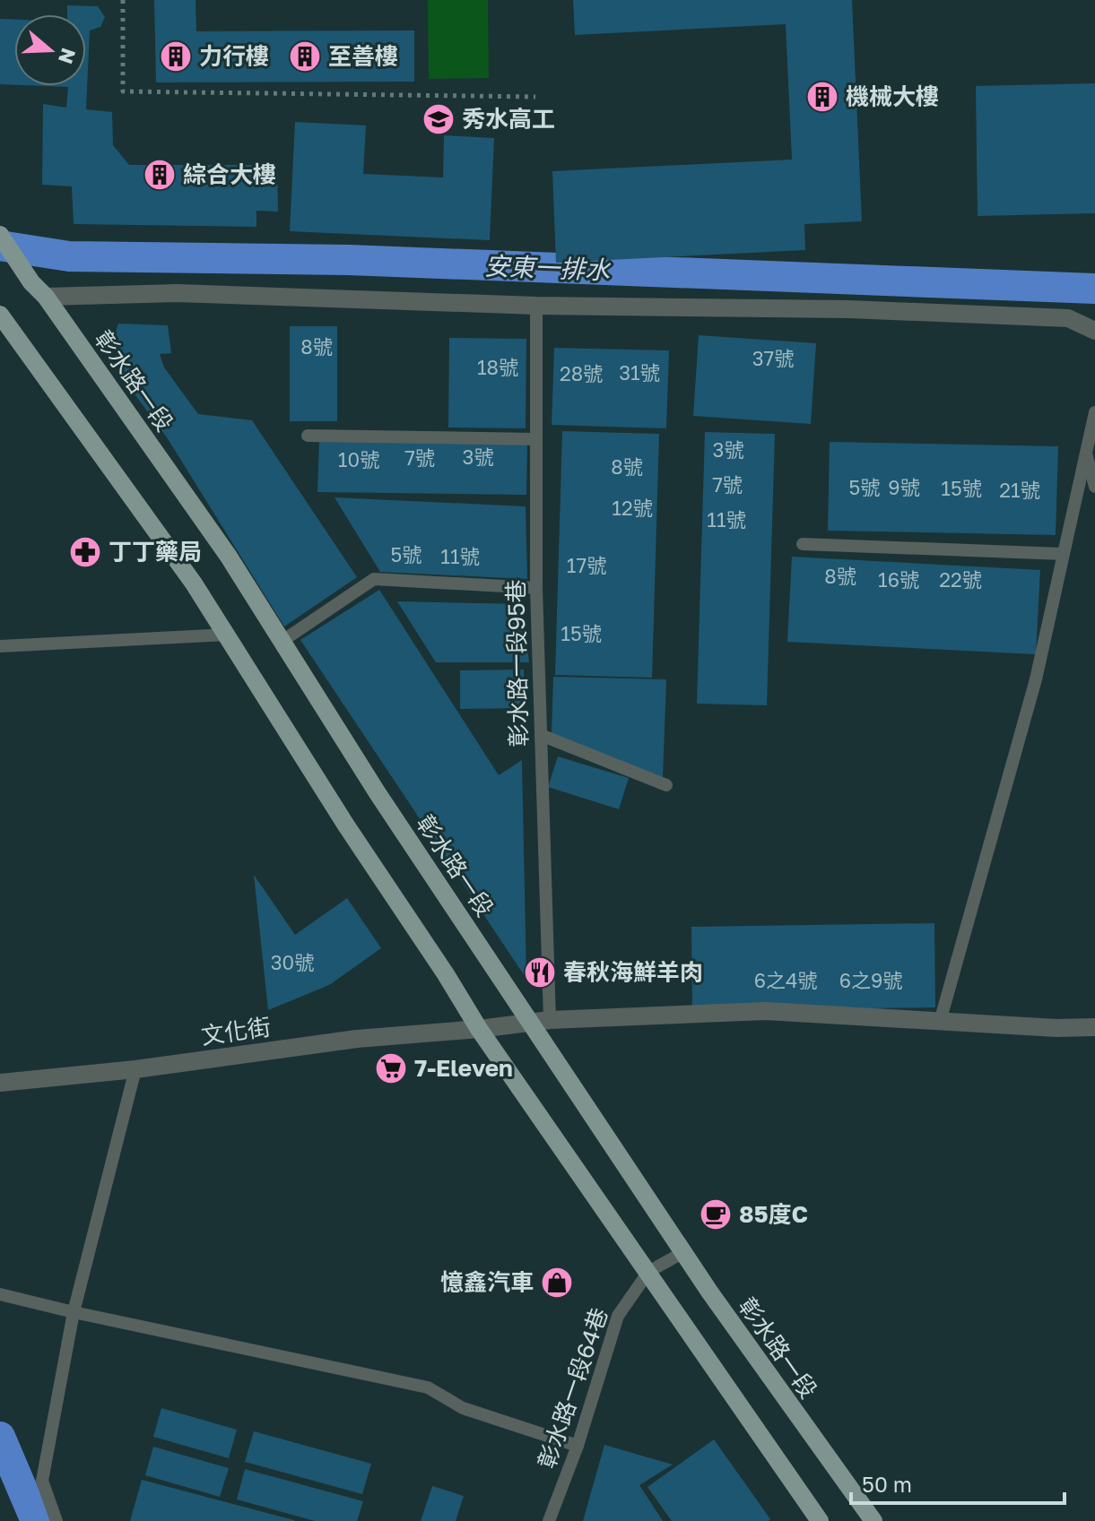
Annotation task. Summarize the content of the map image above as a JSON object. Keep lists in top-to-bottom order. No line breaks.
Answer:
{"streets":{"main road":["彰水路一段"],"street":["文化街"],"lane":["彰水路一段95巷","彰水路一段64巷"]},"crossings":[["彰水路一段","彰水路一段95巷"],["彰水路一段","文化街"],["彰水路一段","彰水路一段64巷"],["彰水路一段95巷","文化街"]],"water":["安東一排水"],"places":{"building":["力行樓","至善樓","機械大樓","綜合大樓"],"school or university":["秀水高工"],"pharmacy":["丁丁藥局"],"restaurant":["春秋海鮮羊肉"],"supermarket":["7-Eleven"],"cafe":["85度C"],"shop":["憶鑫汽車"]},"house_numbers":["8號","37號","18號","31號","28號","3號","3號","7號","10號","8號","7號","5號","9號","15號","21號","12號","11號","5號","11號","17號","8號","16號","22號","15號","30號","6之4號","6之9號"],"scale_bar":"50 m","north":"right"}
